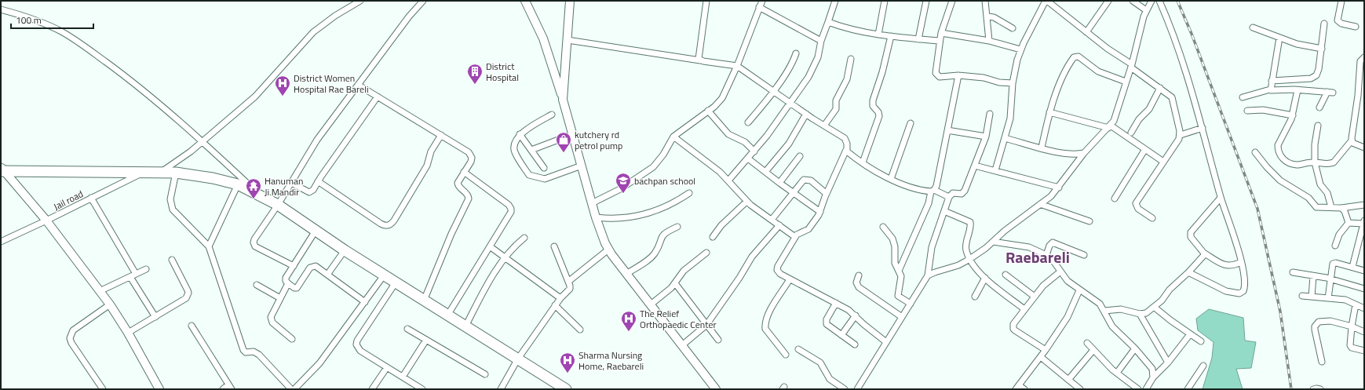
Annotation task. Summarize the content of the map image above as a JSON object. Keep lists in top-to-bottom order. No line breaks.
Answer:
{"streets":{"street":["Jail road"]},"districts":["Raebareli"],"places":{"building":["District Hospital"],"hospital":["District Women Hospital Rae Bareli","The Relief Orthopaedic Center","Sharma Nursing Home, Raebareli"],"shop":["kutchery rd petrol pump"],"school or university":["bachpan school"],"temple":["Hanuman Ji Mandir"]},"scale_bar":"100 m"}
